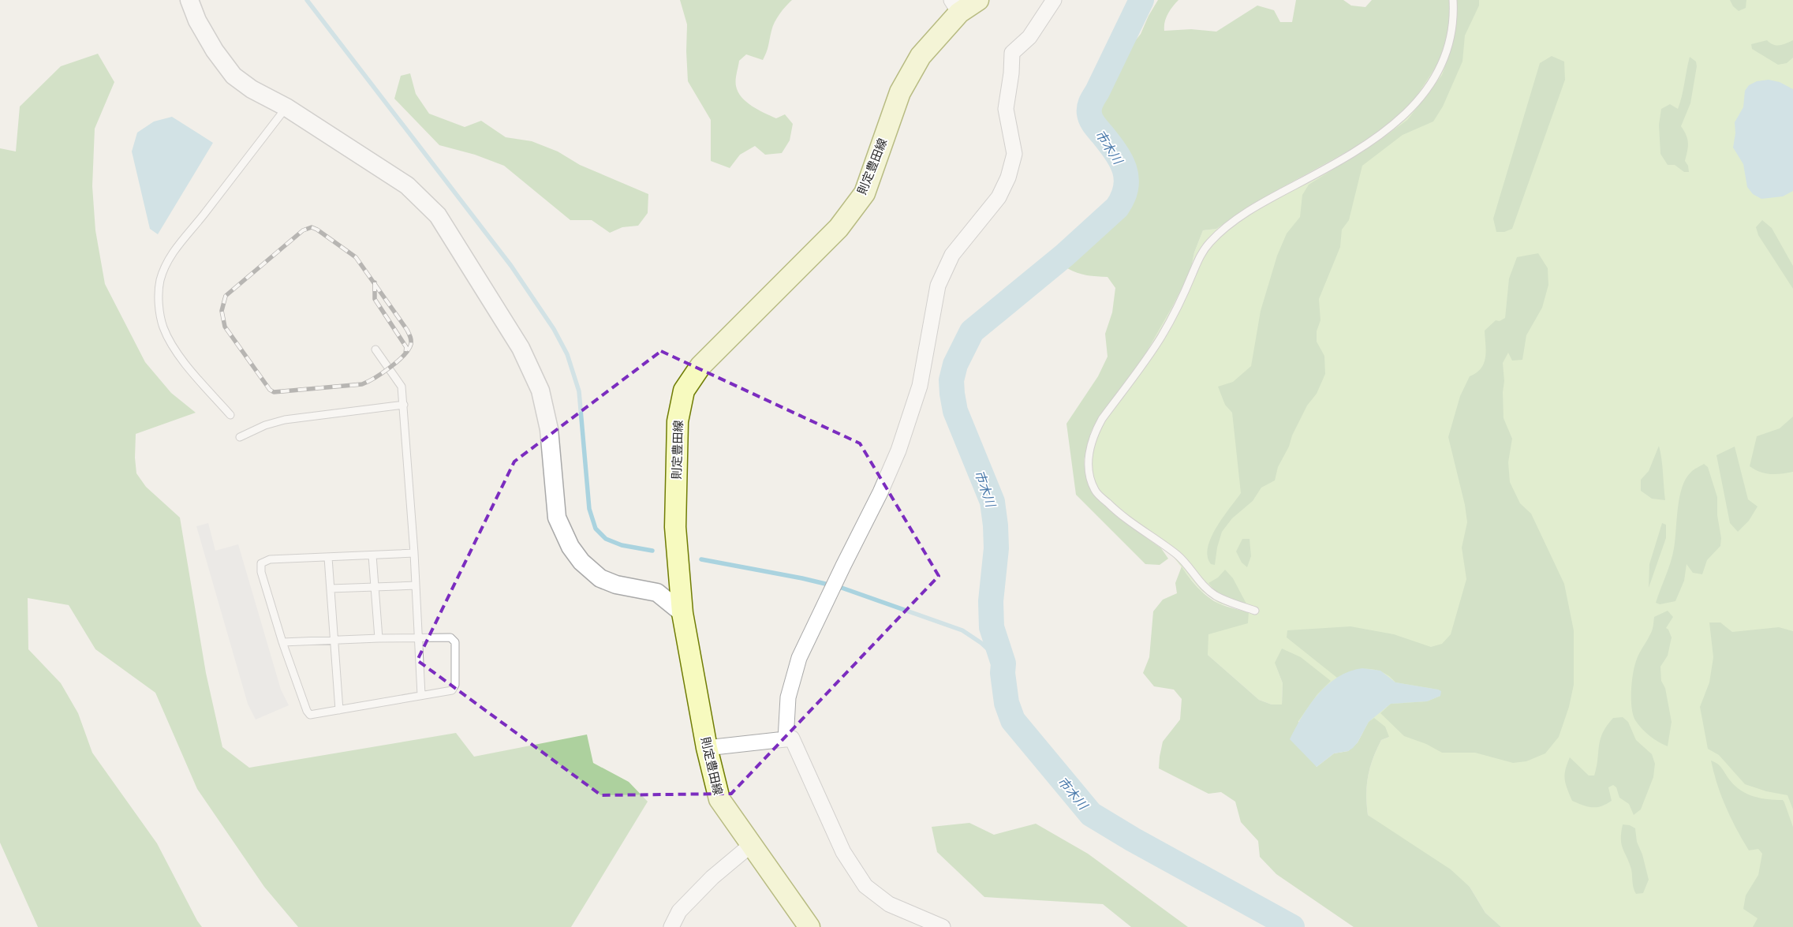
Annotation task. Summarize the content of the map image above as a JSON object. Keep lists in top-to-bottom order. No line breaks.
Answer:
{"streets":{"main road":["則定豊田線"]},"water":["市木川"]}
